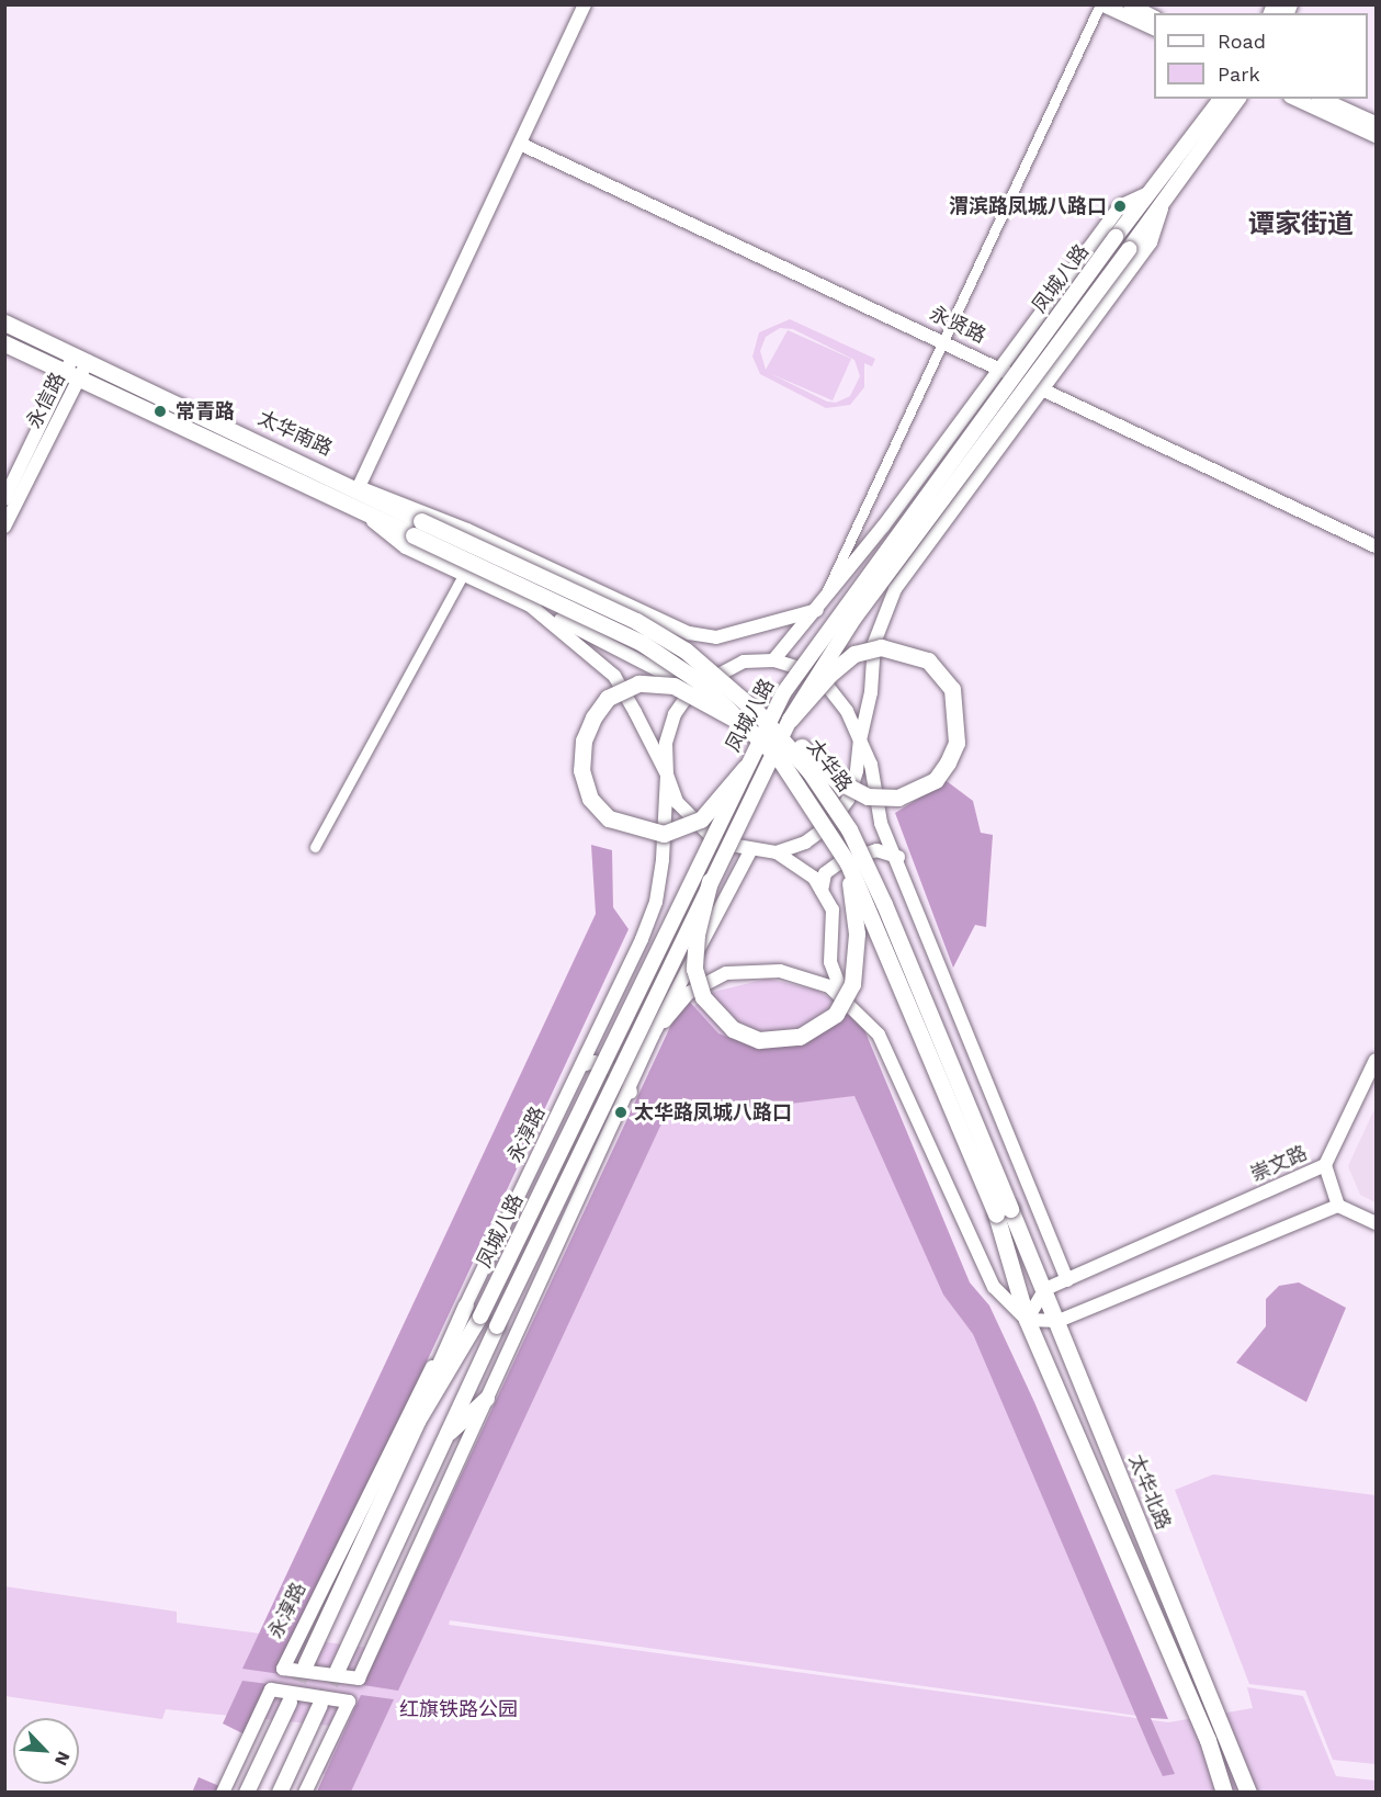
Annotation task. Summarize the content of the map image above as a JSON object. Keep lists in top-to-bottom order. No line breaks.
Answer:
{"streets":{"main road":["凤城八路","太华南路","太华路","永淳路","太华北路"],"street":["永贤路","永信路","崇文路"]},"crossings":[["凤城八路","永贤路"],["凤城八路","永淳路"],["永信路","太华南路"],["太华南路","太华路"],["太华路","太华北路"],["崇文路","太华北路"]],"districts":["谭家街道"],"parks":["红旗铁路公园"],"places":["渭滨路凤城八路口","常青路","太华路凤城八路口"],"legend":["Road","Park"],"north":"bottom right"}
